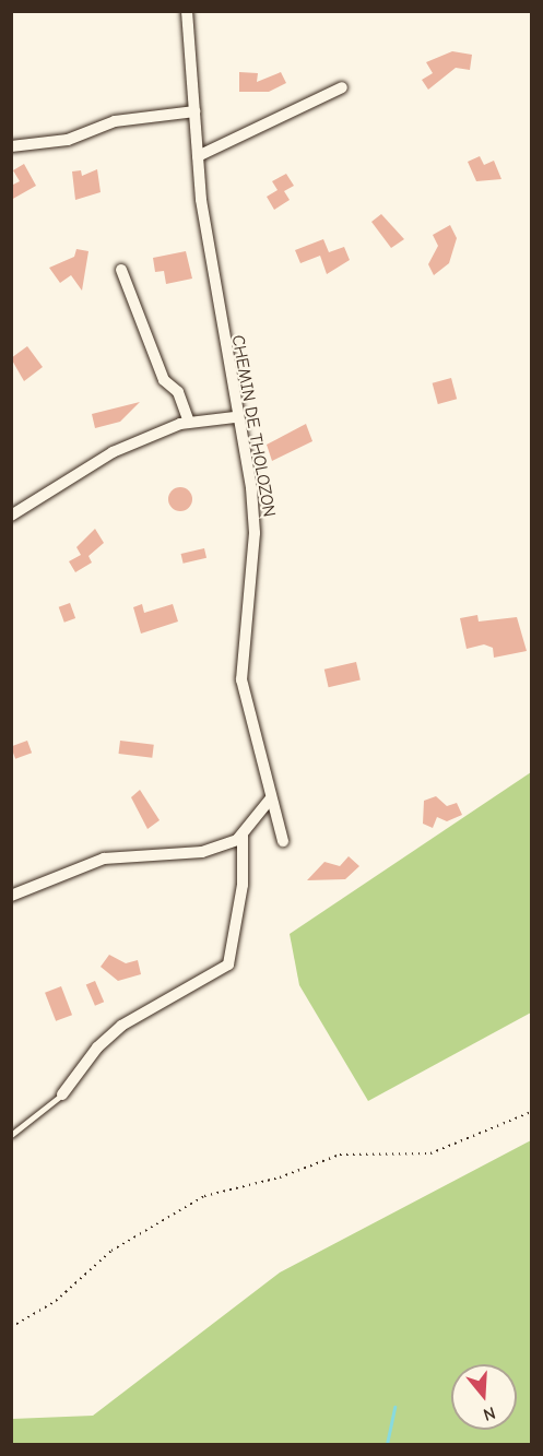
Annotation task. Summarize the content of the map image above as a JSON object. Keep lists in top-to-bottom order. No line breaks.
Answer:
{"streets":{"street":["CHEMIN DE THOLOZON"]},"north":"bottom"}
